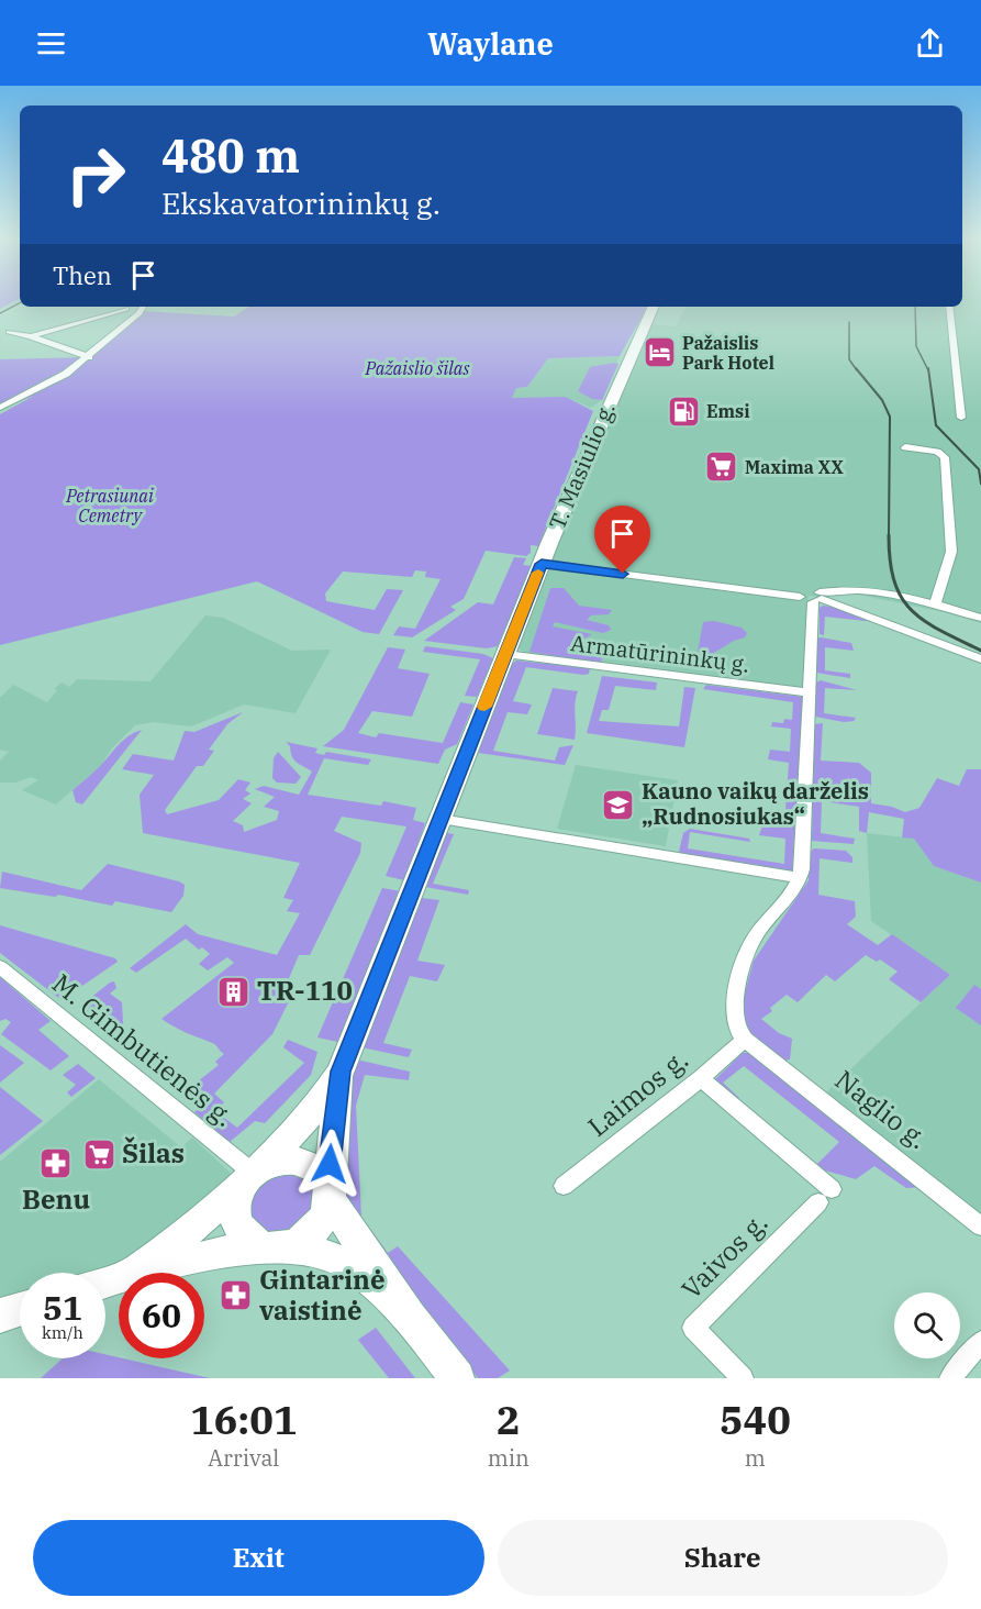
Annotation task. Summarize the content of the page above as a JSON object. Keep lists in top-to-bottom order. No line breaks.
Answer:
{"streets":{"main road":["T. Masiulio g."],"street":["Armatūrininkų g.","M. Gimbutienės g.","Laimos g.","Naglio g.","Vaivos g."]},"crossings":[["T. Masiulio g.","Armatūrininkų g."],["T. Masiulio g.","M. Gimbutienės g."],["Laimos g.","Naglio g."],["Laimos g.","Vaivos g."]],"parks":["Pažaislio šilas","Petrasiunai Cemetry"],"places":{"hotel":["Pažaislis Park Hotel"],"fuel station":["Emsi"],"supermarket":["Maxima XX","Šilas"],"school or university":["Kauno vaikų darželis „Rudnosiukas“"],"building":["TR-110"],"pharmacy":["Benu","Gintarinė vaistinė"]},"page":{"header":"Waylane","turn":["480 m","Ekskavatorininkų g."],"then":"Then","speed":"51 km/h","limit":"60","eta":["16:01","Arrival","2","min","540","m"],"buttons":["Exit","Share"]}}
